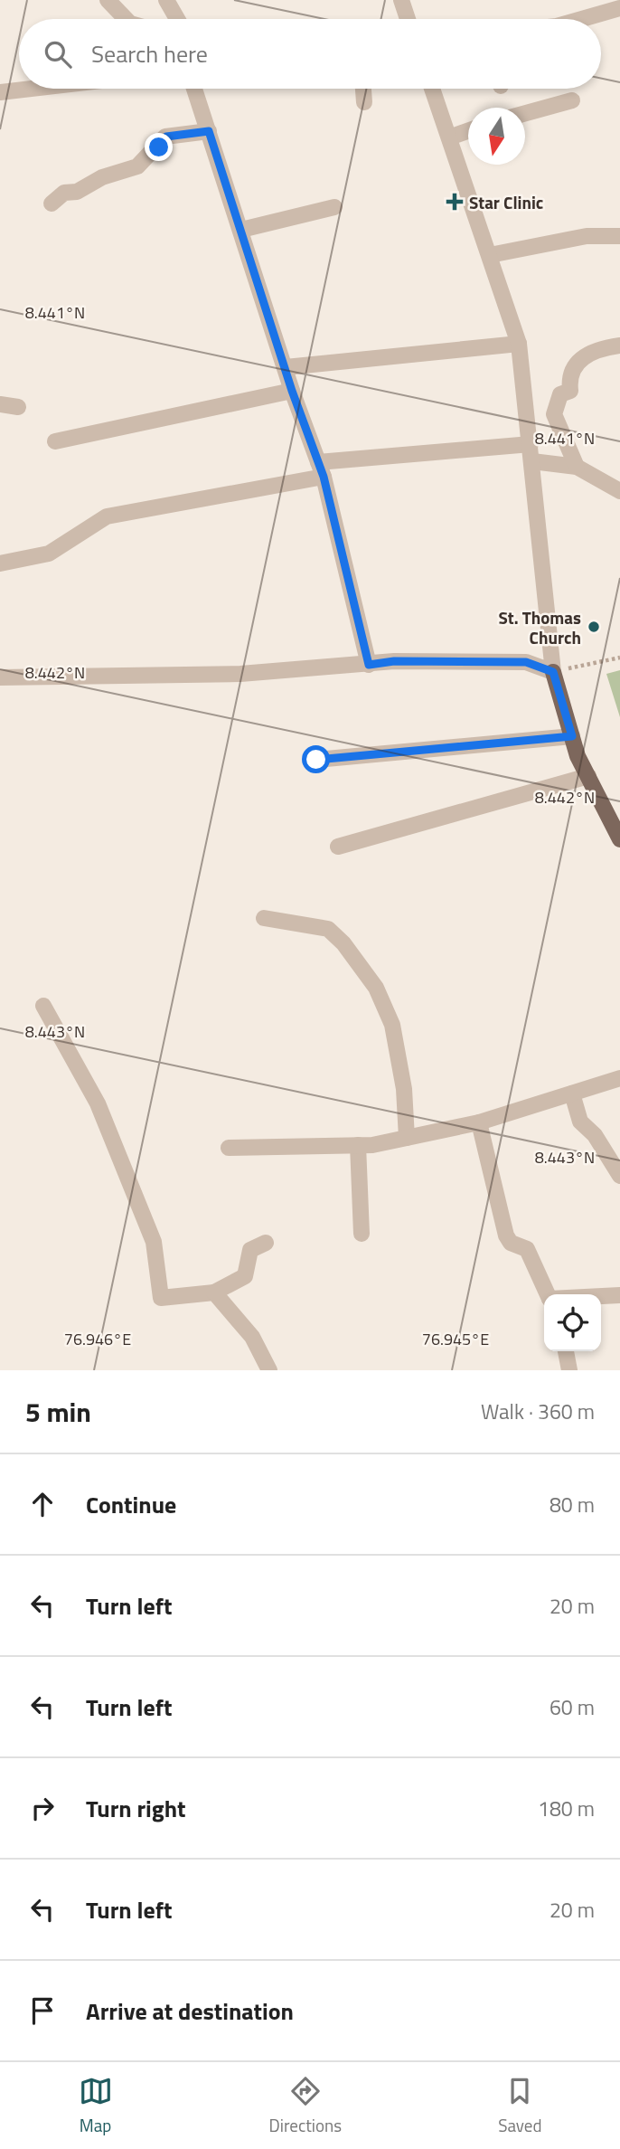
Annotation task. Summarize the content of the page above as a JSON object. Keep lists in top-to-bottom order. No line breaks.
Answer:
{"places":{"health":["Star Clinic"],"other":["St. Thomas Church"]},"north":"bottom","page":{"search":"Search here","heading":["5 min","Walk · 360 m"],"list":[["Continue","80 m"],["Turn left","20 m"],["Turn left","60 m"],["Turn right","180 m"],["Turn left","20 m"],"Arrive at destination"],"nav":["Map","Directions","Saved"]},"coordinates":["8.441°N","8.442°N","8.443°N","76.946°E","76.945°E"]}
